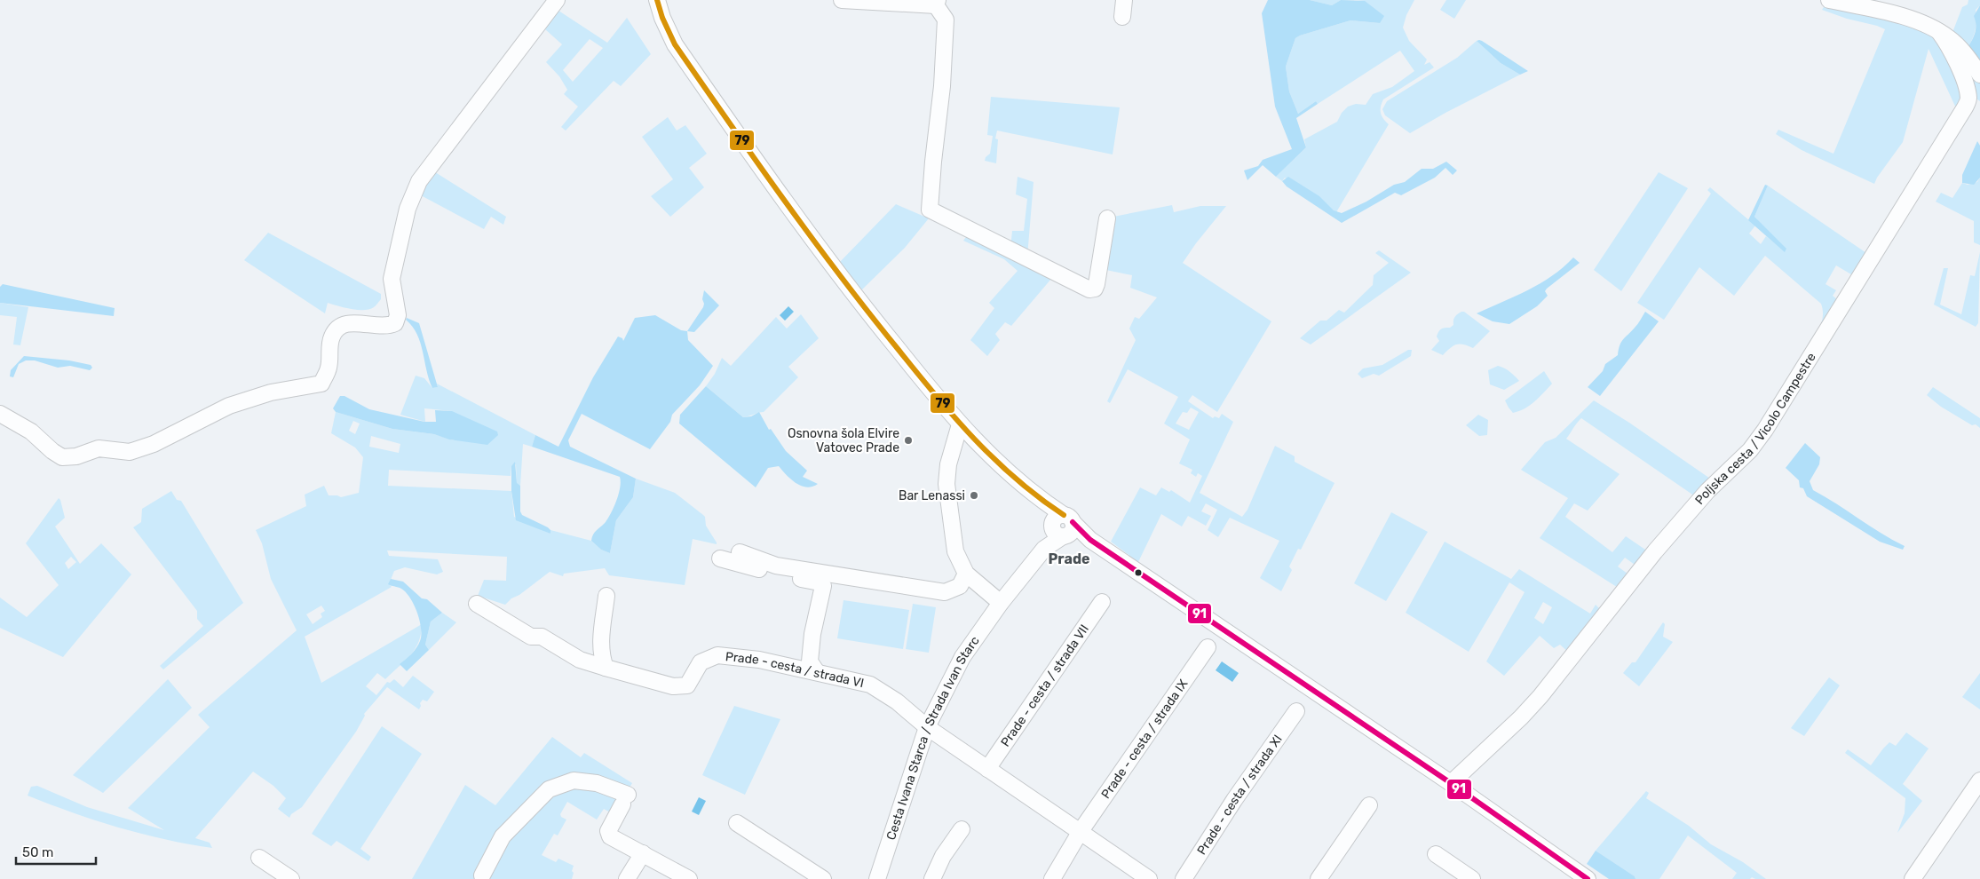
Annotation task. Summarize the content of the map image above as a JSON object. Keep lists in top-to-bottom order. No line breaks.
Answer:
{"streets":{"street":["Poljska cesta / Vicolo Campestre","Prade - cesta / strada VI","Prade - cesta / strada VII","Cesta Ivana Starca / Strada Ivan Starc","Prade - cesta / strada IX","Prade - cesta / strada XI"]},"crossings":[["Prade - cesta / strada VI","Prade - cesta / strada VII"],["Prade - cesta / strada VI","Cesta Ivana Starca / Strada Ivan Starc"],["Prade - cesta / strada VI","Prade - cesta / strada IX"]],"districts":["Prade"],"places":["Osnovna šola Elvire Vatovec Prade","Bar Lenassi"],"lines":["transit line 79","transit line 91"],"scale_bar":"50 m"}
